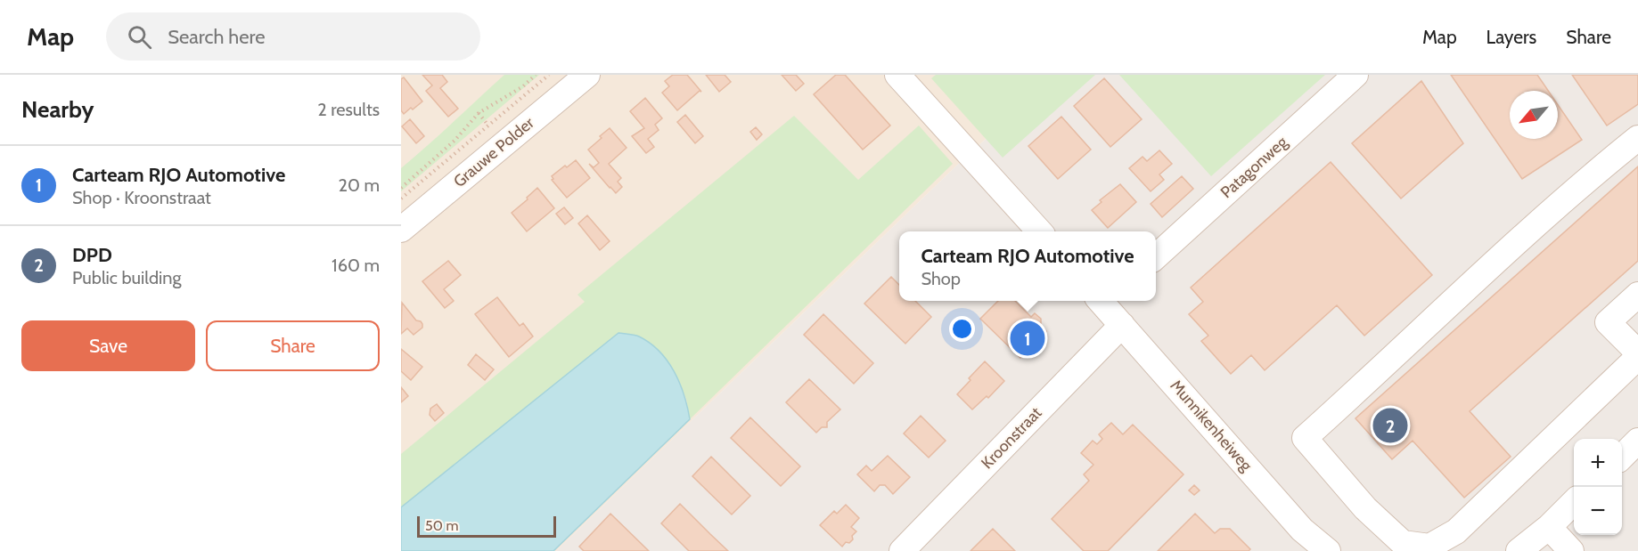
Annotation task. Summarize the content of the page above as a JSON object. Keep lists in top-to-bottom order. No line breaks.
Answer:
{"streets":{"street":["Grauwe Polder","Patagonweg","Munnikenheiweg","Kroonstraat"]},"crossings":[["Munnikenheiweg","Kroonstraat"]],"scale_bar":"50 m","north":"bottom left","page":{"header":"Map","search":"Search here","nav":["Map","Layers","Share"],"heading":["Nearby","2 results"],"list":[{"mark":"1","name":"Carteam RJO Automotive","note":"Shop · Kroonstraat","value":"20 m"},{"mark":"2","name":"DPD","note":"Public building","value":"160 m"}],"popup":["Carteam RJO Automotive","Shop"],"buttons":["Save","Share"],"pins":["1","2"],"map_buttons":["+","−"],"scale":"50 m"}}
